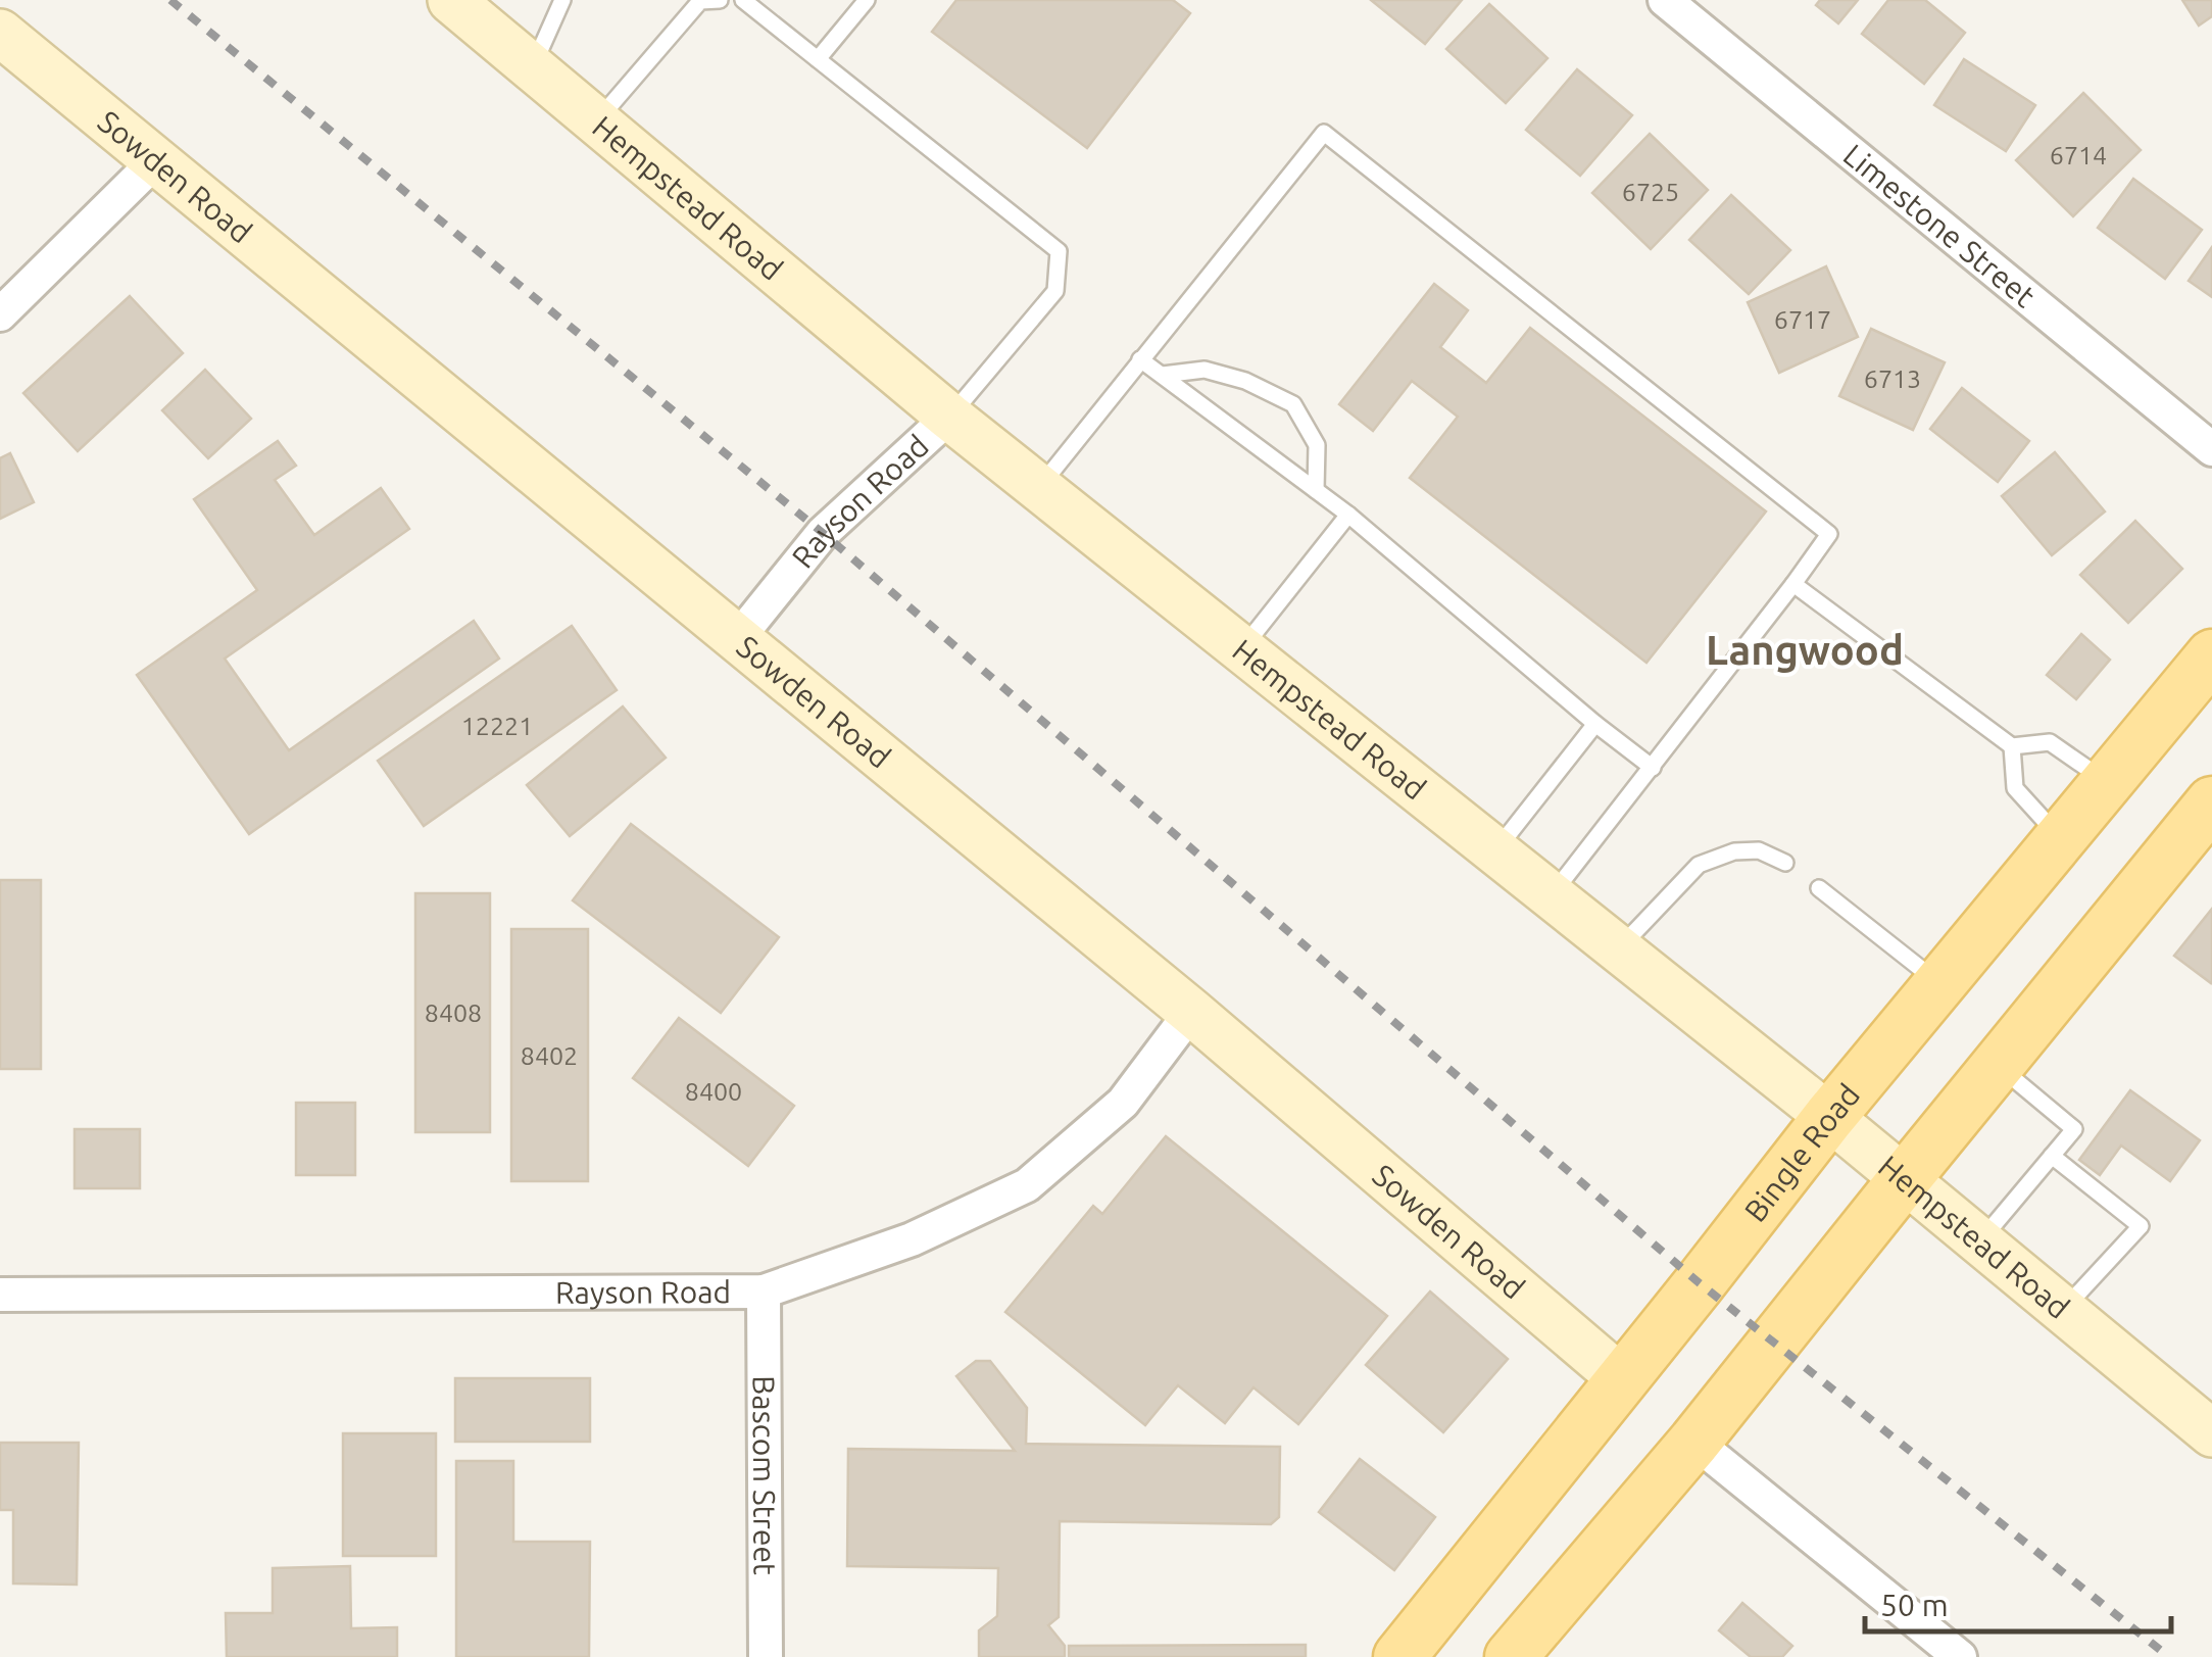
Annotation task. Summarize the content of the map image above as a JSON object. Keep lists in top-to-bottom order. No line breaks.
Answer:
{"streets":{"main road":["Sowden Road","Hempstead Road","Bingle Road"],"street":["Limestone Street","Rayson Road","Bascom Street"]},"crossings":[["Sowden Road","Rayson Road"],["Sowden Road","Bingle Road"],["Hempstead Road","Rayson Road"],["Hempstead Road","Bingle Road"],["Rayson Road","Bascom Street"]],"districts":["Langwood"],"house_numbers":["6714","6725","6717","6713","12221","8408","8402","8400"],"scale_bar":"50 m"}
